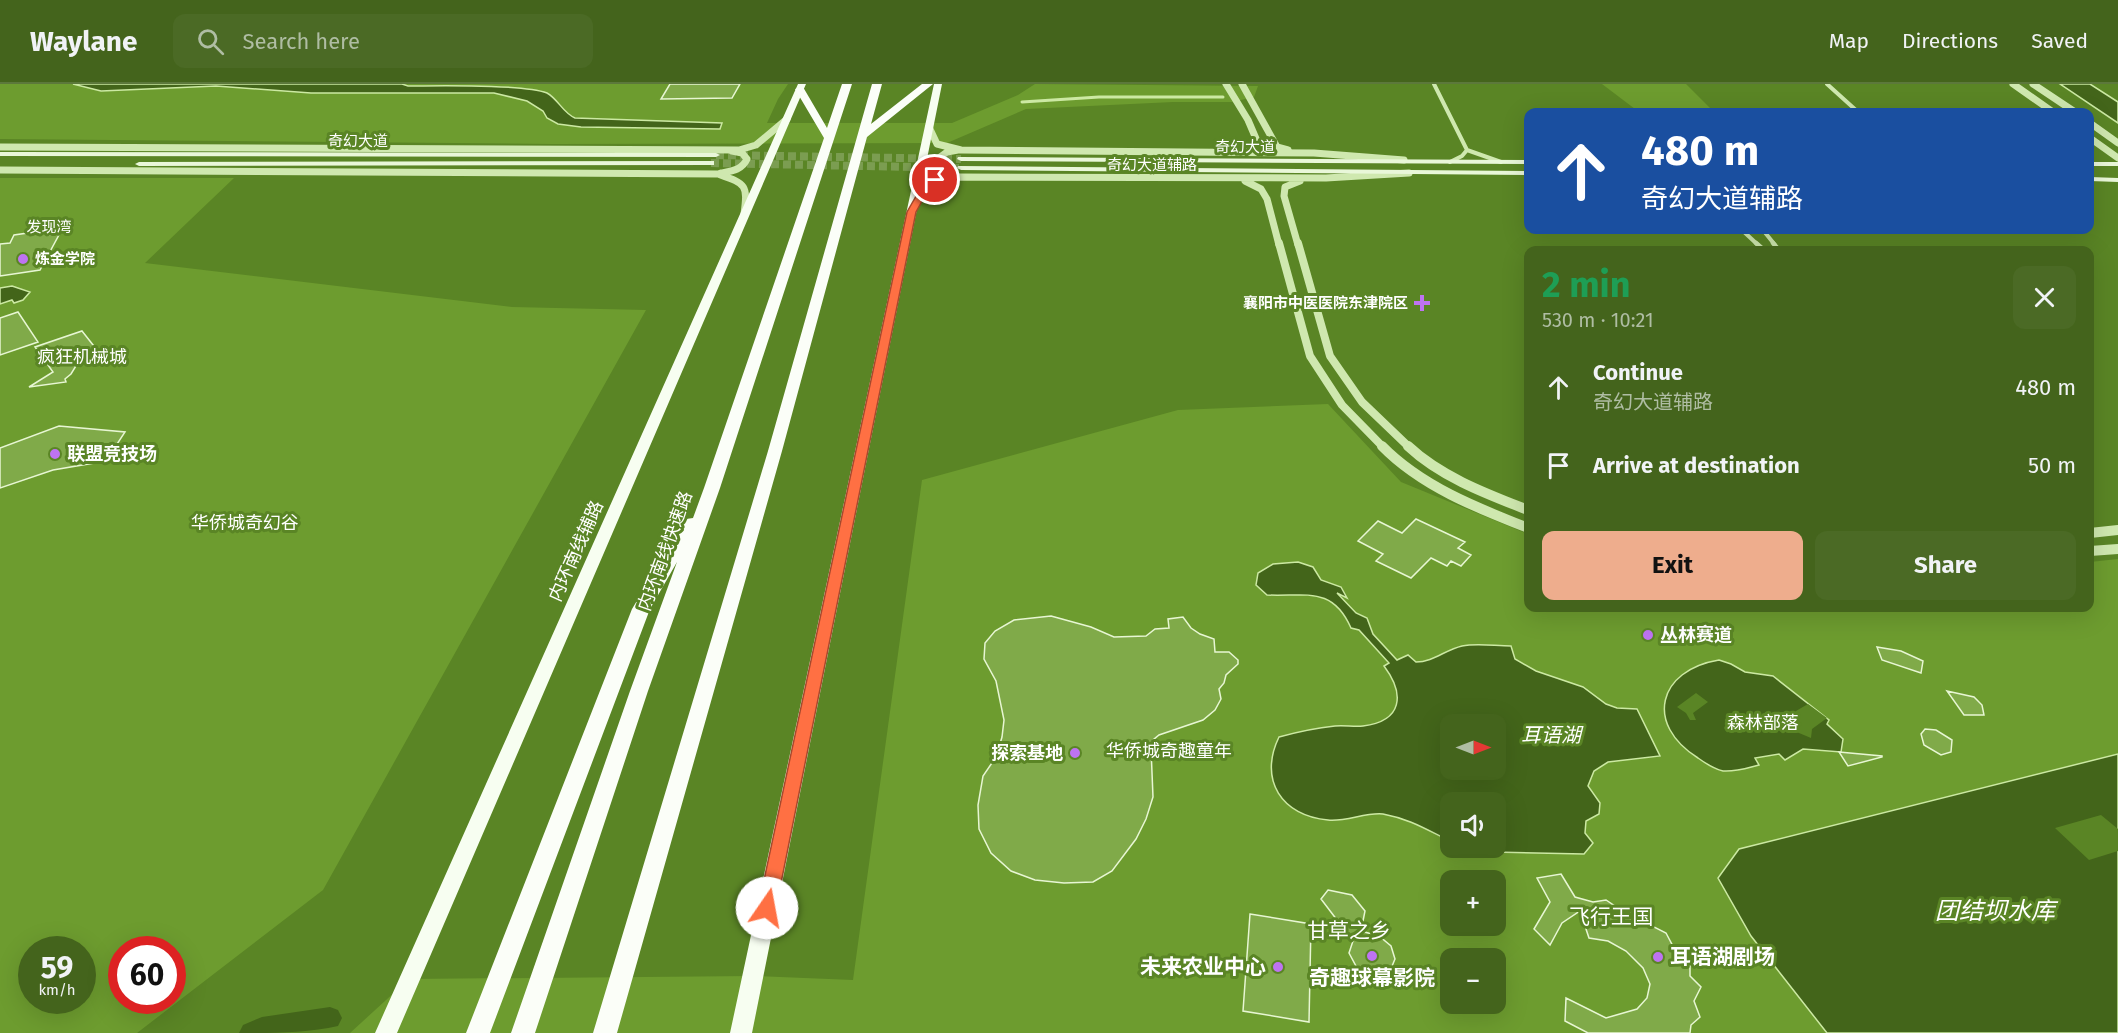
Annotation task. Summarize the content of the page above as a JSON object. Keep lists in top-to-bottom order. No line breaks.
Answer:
{"streets":{"highway":["内环南线快速路"],"main road":["奇幻大道","内环南线辅路"],"street":["奇幻大道辅路"]},"crossings":[["奇幻大道","奇幻大道辅路"]],"water":["耳语湖","团结坝水库"],"parks":["发现湾","疯狂机械城","华侨城奇幻谷","森林部落","华侨城奇趣童年","飞行王国","甘草之乡"],"places":{"other":["炼金学院","联盟竞技场","丛林赛道","探索基地","奇趣球幕影院","耳语湖剧场","未来农业中心"],"health":["襄阳市中医医院东津院区"]},"north":"right","page":{"header":"Waylane","search":"Search here","nav":["Map","Directions","Saved"],"turn":["480 m","奇幻大道辅路"],"heading":["2 min","530 m · 10:21"],"list":[{"name":"Continue","note":"奇幻大道辅路","value":"480 m"},{"name":"Arrive at destination","value":"50 m"}],"buttons":["Exit","Share"],"map_buttons":["+","−"],"speed":"59 km/h","limit":"60"}}
